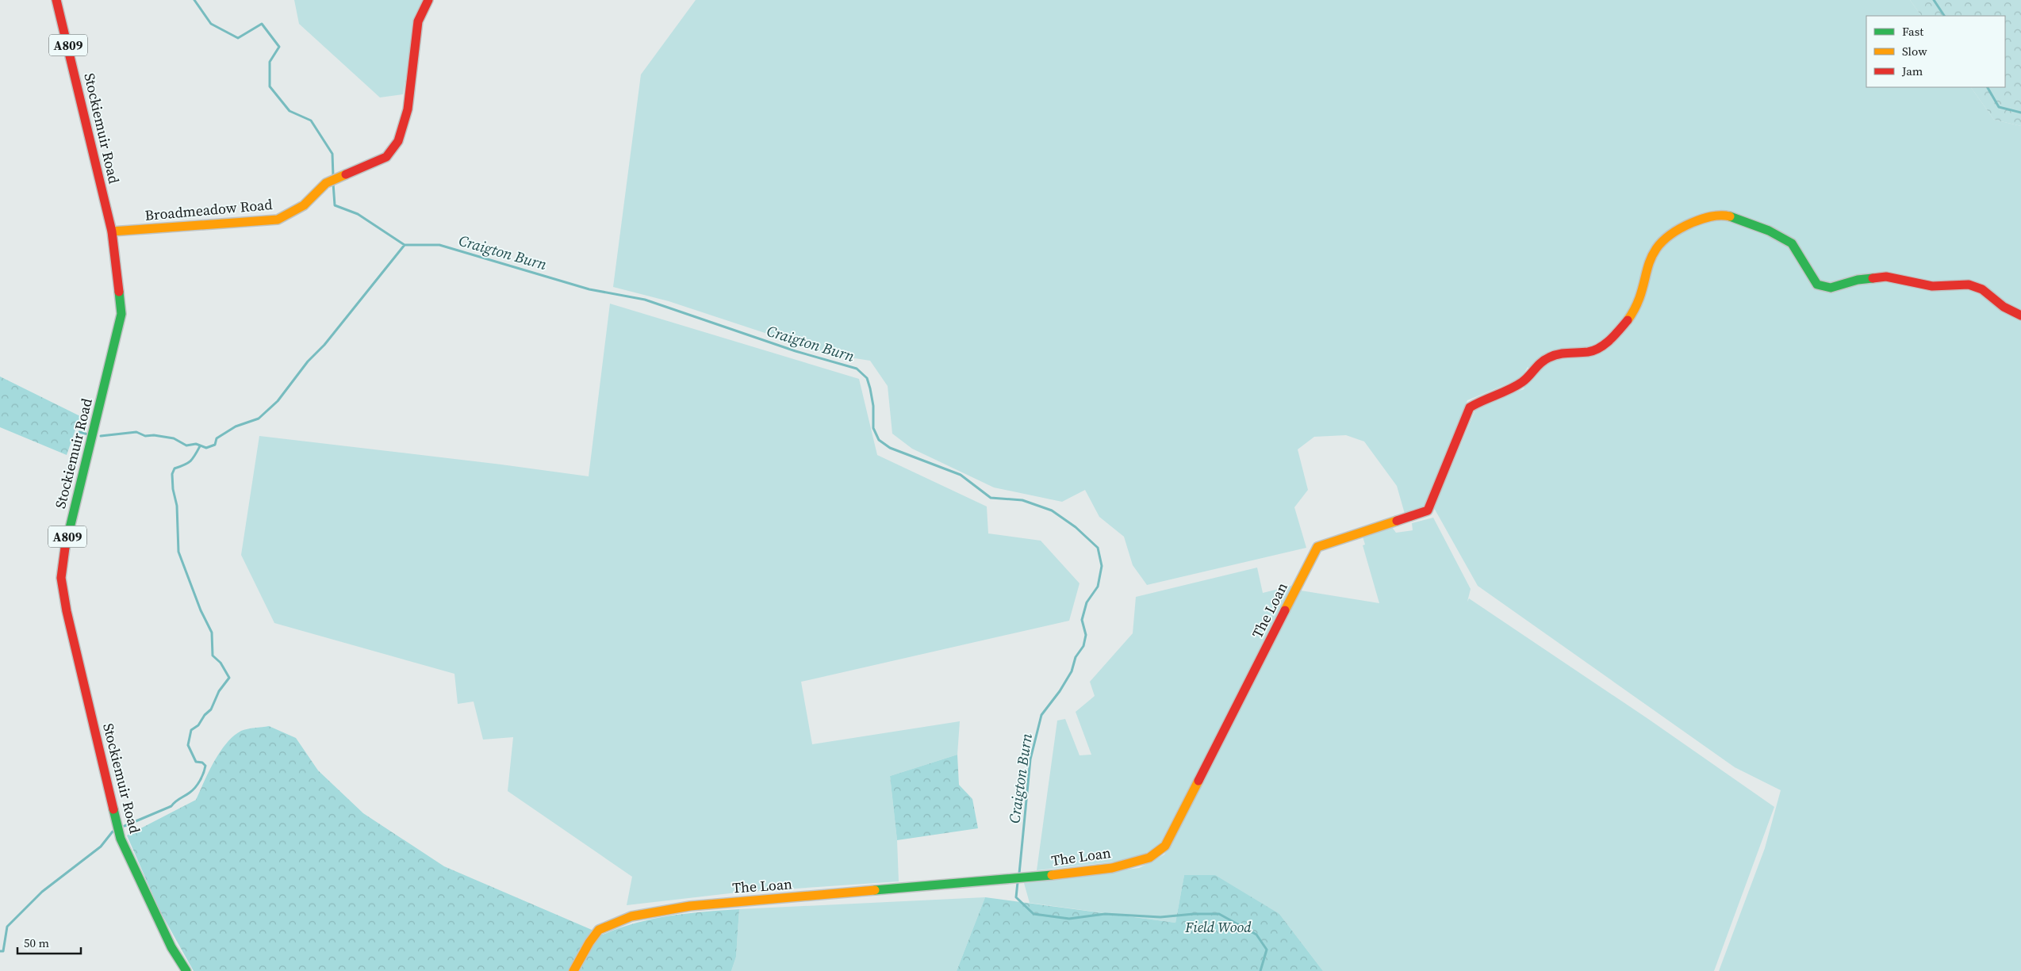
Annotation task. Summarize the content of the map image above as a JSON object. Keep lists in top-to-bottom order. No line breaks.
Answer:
{"streets":{"street":["A809","Stockiemuir Road","Broadmeadow Road","The Loan"]},"crossings":[["Stockiemuir Road","Broadmeadow Road"]],"water":["Craigton Burn"],"parks":["Field Wood"],"legend":["Fast","Slow","Jam"],"scale_bar":"50 m"}
